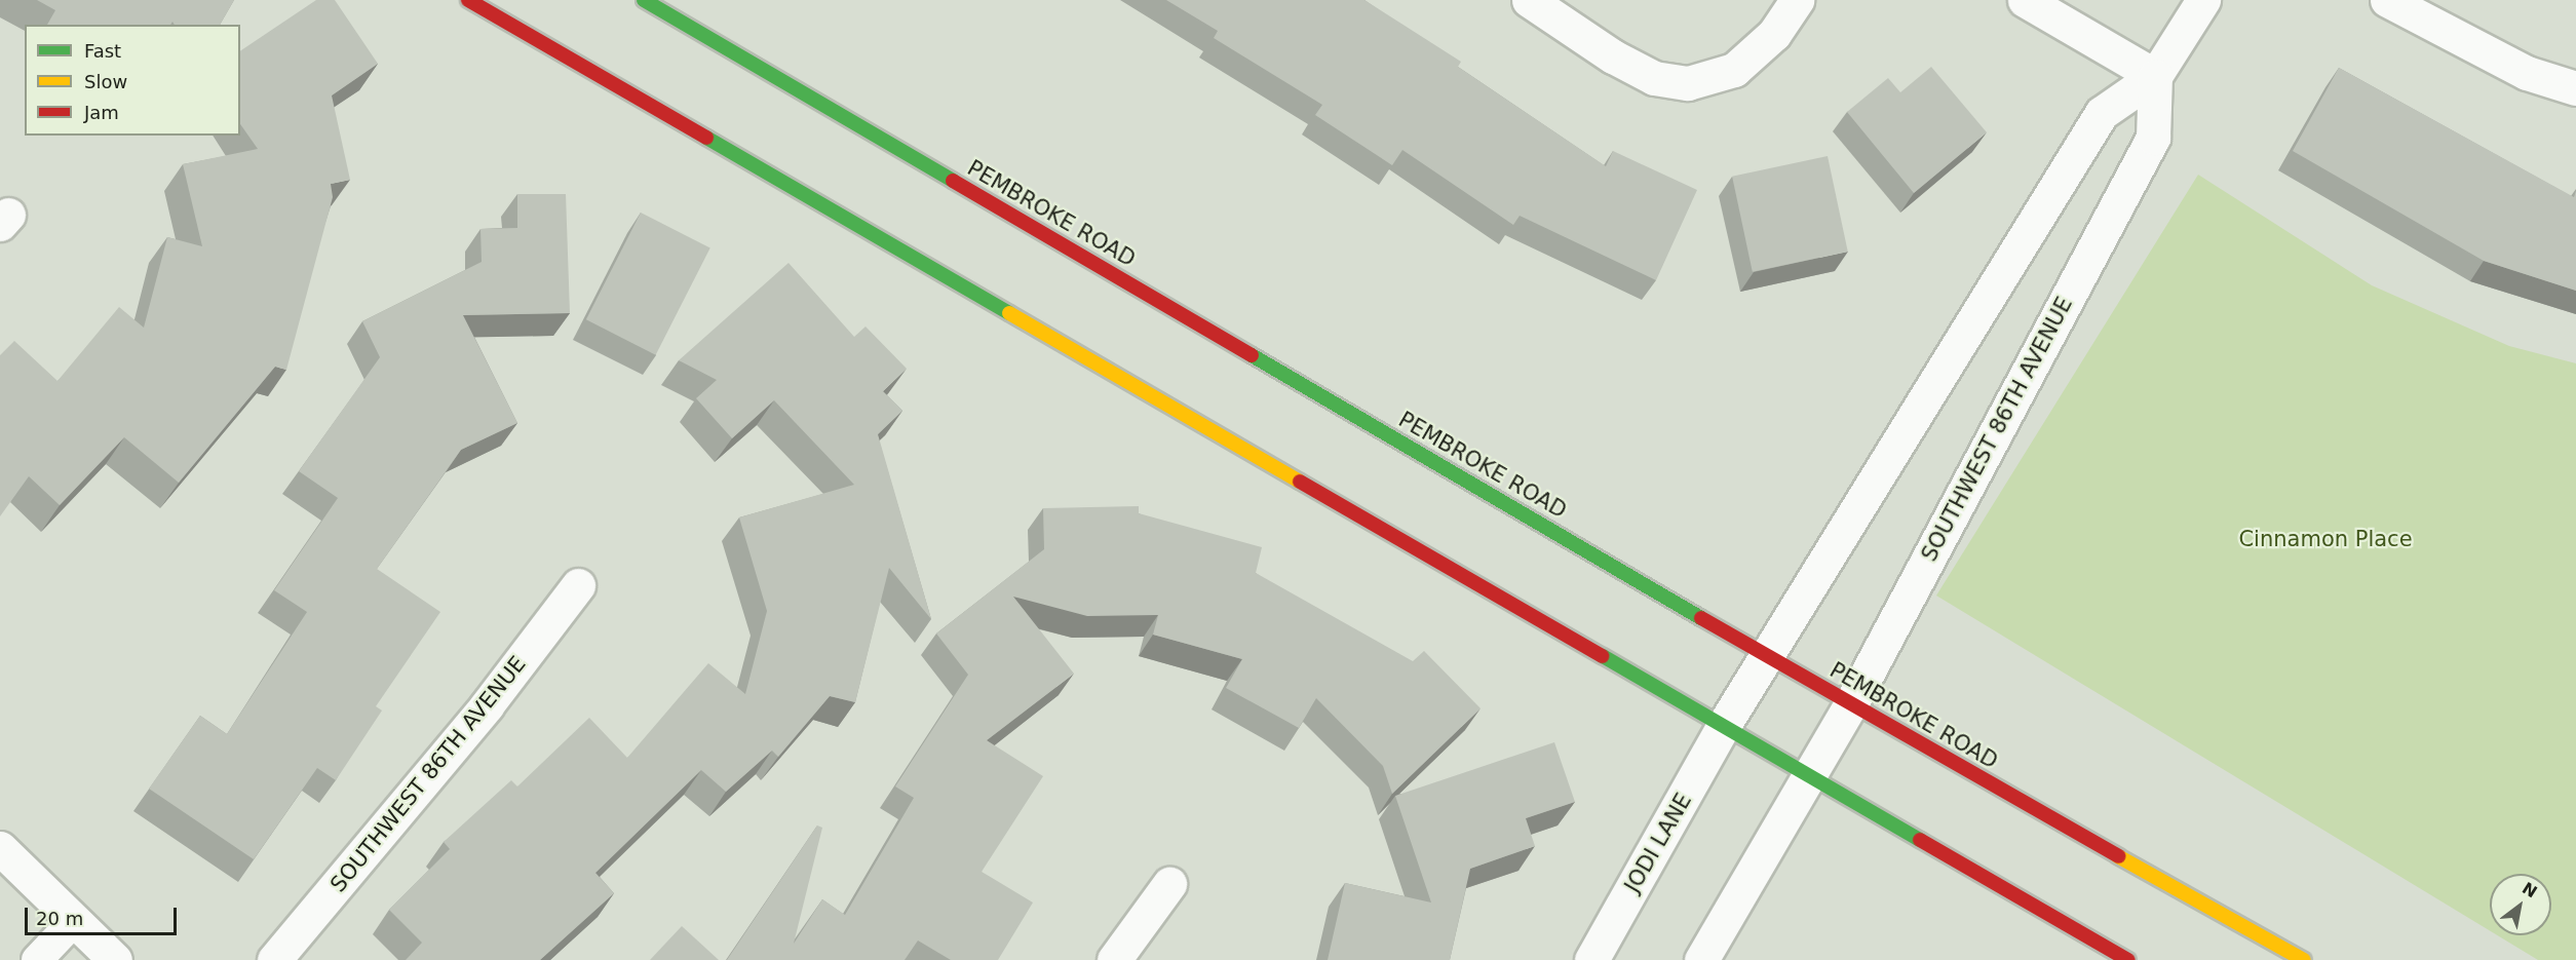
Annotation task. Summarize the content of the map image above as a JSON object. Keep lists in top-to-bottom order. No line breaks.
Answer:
{"streets":{"main road":["PEMBROKE ROAD"],"street":["SOUTHWEST 86TH AVENUE","JODI LANE"]},"crossings":[["PEMBROKE ROAD","SOUTHWEST 86TH AVENUE"]],"parks":["Cinnamon Place"],"legend":["Fast","Slow","Jam"],"scale_bar":"20 m","north":"top right"}
